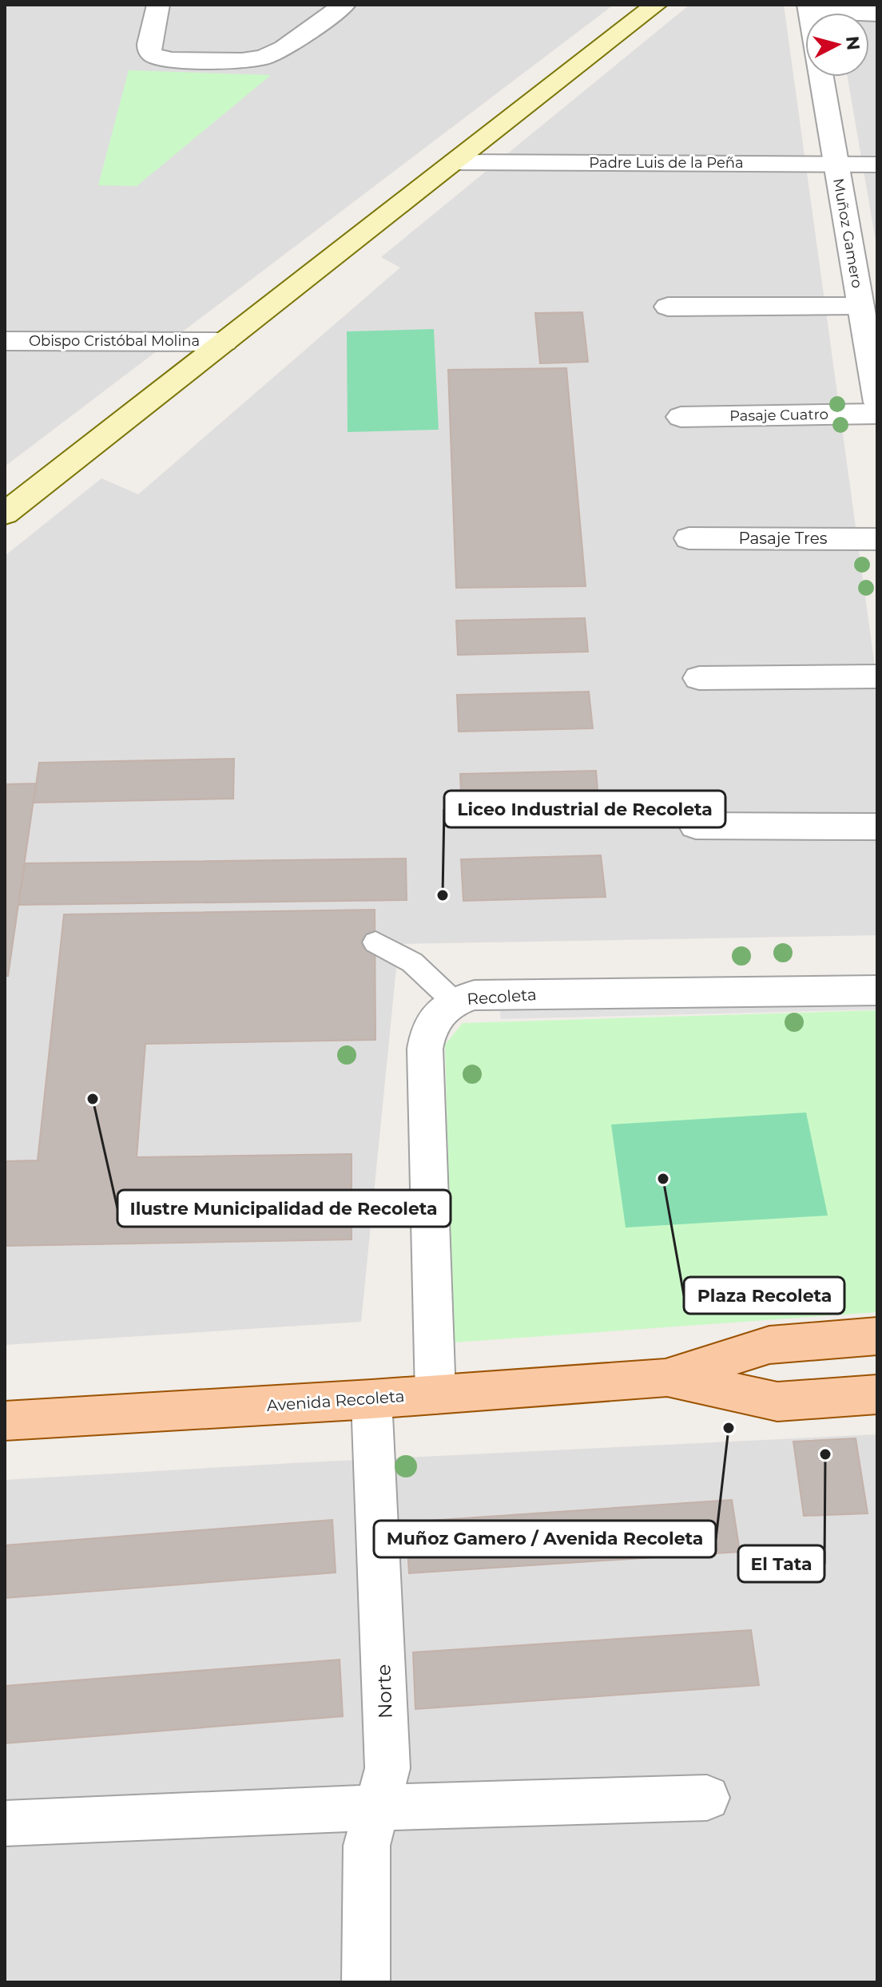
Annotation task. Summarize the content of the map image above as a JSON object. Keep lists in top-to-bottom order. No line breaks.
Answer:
{"streets":{"main road":["Avenida Recoleta"],"street":["Padre Luis de la Peña","Muñoz Gamero","Obispo Cristóbal Molina","Pasaje Cuatro","Pasaje Tres","Recoleta","Norte"]},"crossings":[["Padre Luis de la Peña","Muñoz Gamero"],["Recoleta","Avenida Recoleta"],["Avenida Recoleta","Norte"]],"places":["Liceo Industrial de Recoleta","Ilustre Municipalidad de Recoleta","Plaza Recoleta","Muñoz Gamero / Avenida Recoleta","El Tata"],"north":"right"}
